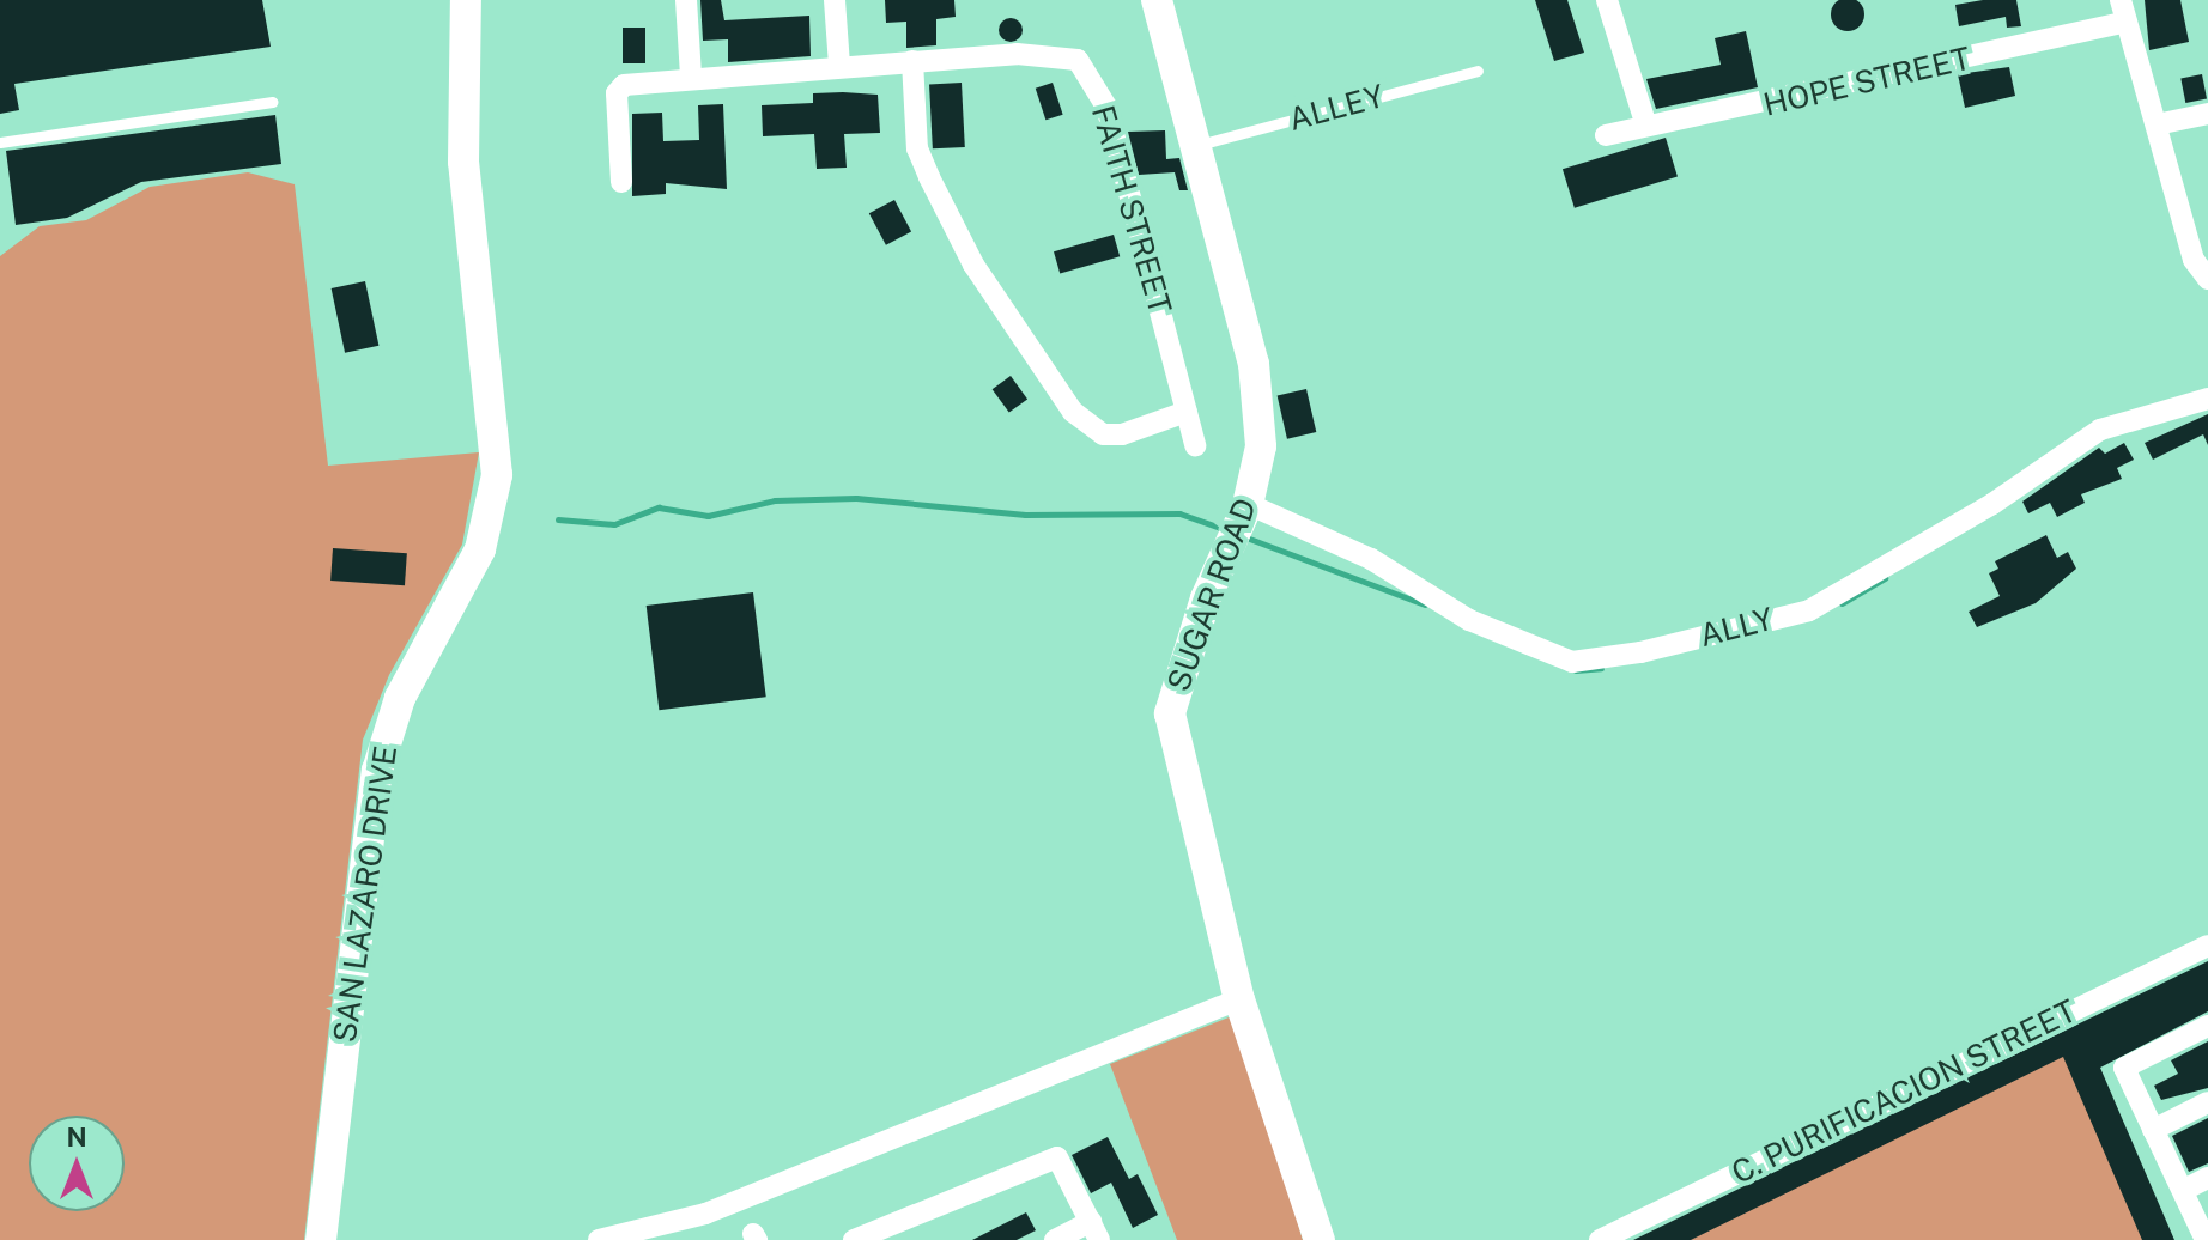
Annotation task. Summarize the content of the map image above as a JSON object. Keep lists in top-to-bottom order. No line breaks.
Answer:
{"streets":{"main road":["SUGAR ROAD","SAN LAZARO DRIVE"],"street":["HOPE STREET","FAITH STREET","ALLY","C. PURIFICACION STREET"],"lane":["ALLEY"]},"crossings":[["ALLEY","SUGAR ROAD"],["SUGAR ROAD","ALLY"]],"north":"top"}
